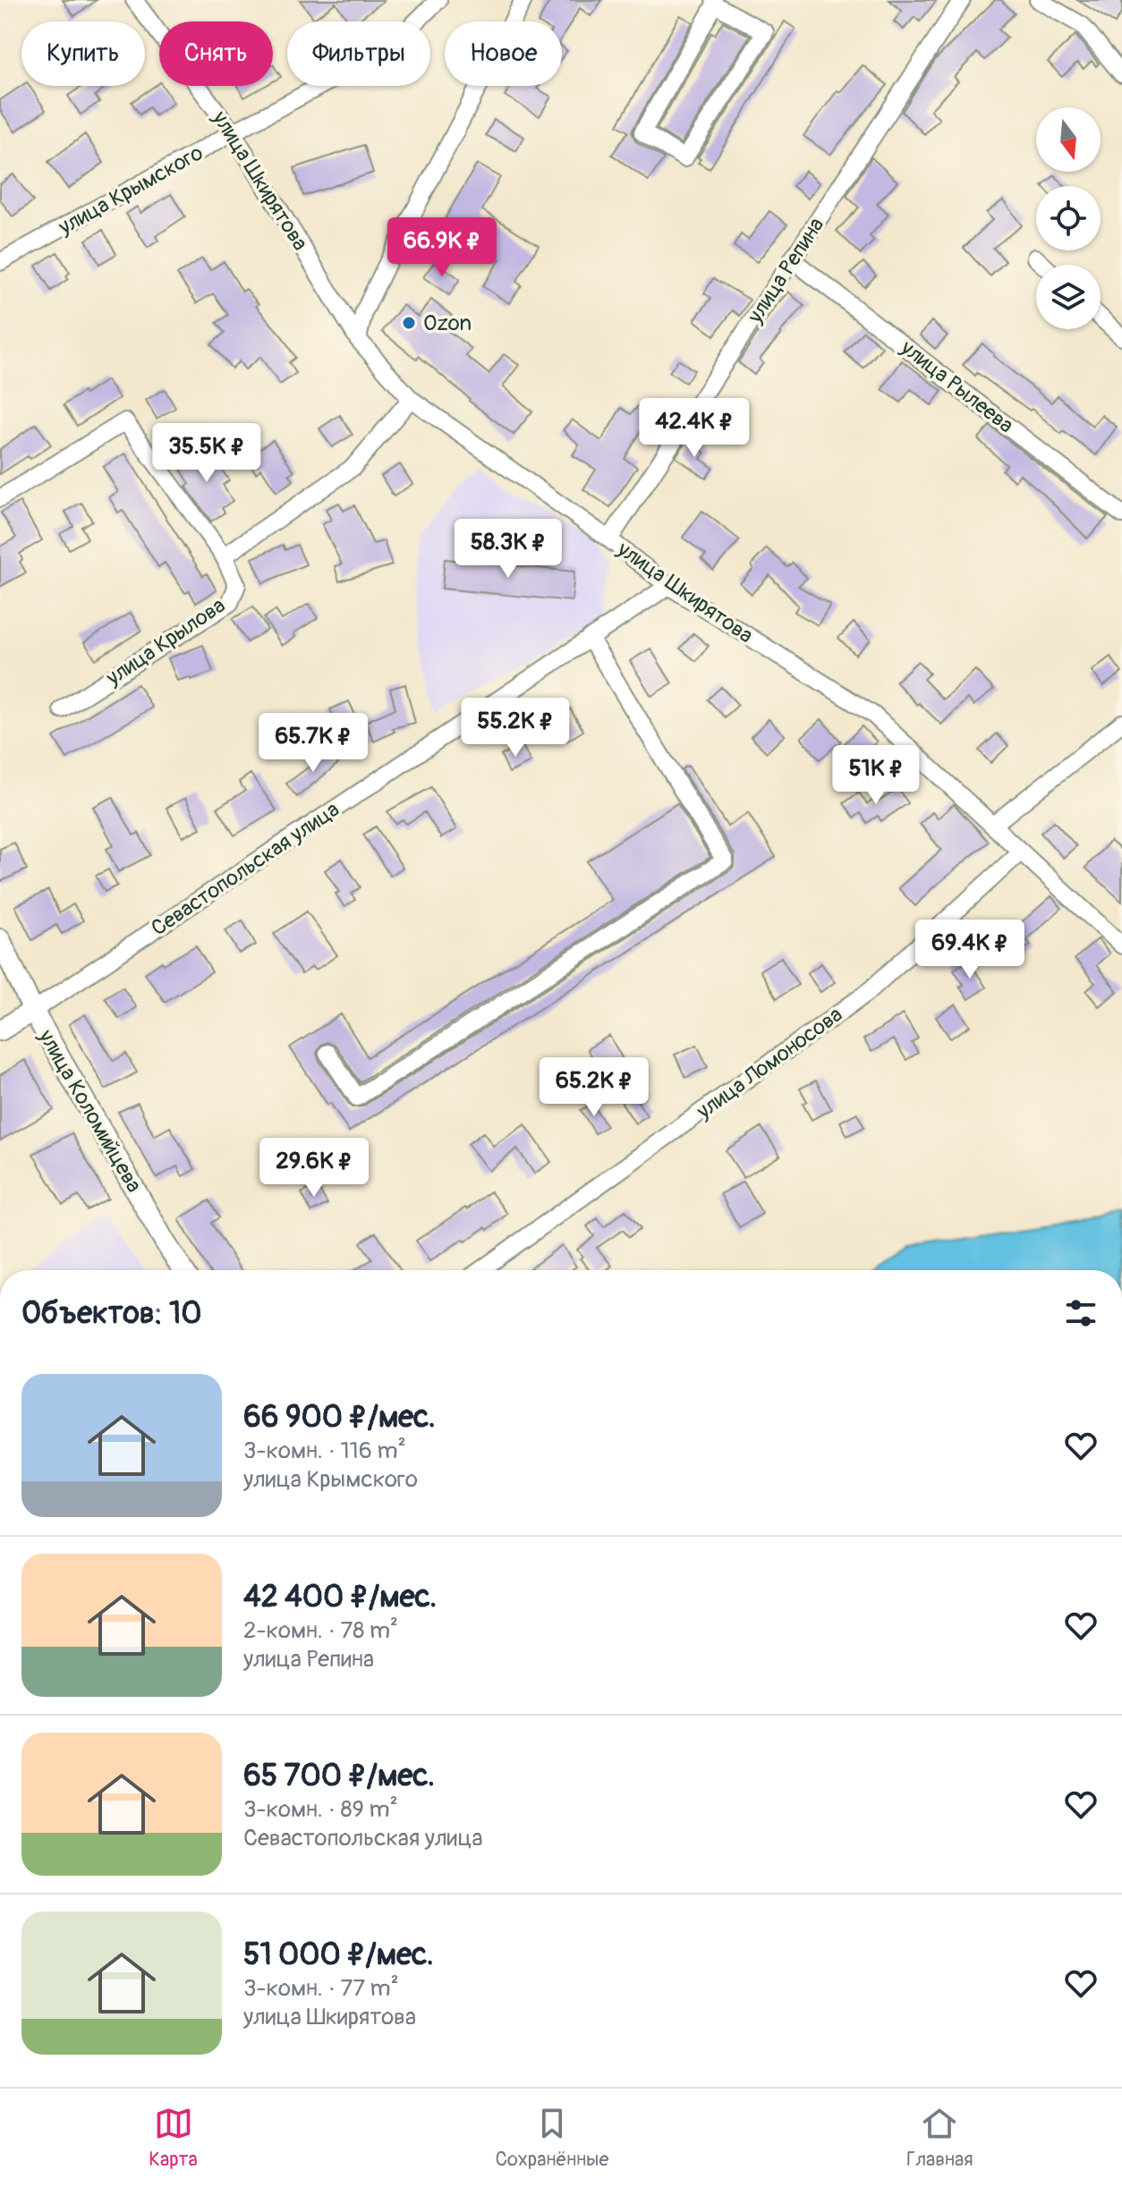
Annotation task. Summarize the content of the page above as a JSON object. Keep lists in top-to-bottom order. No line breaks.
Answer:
{"streets":{"main road":["Севастопольская улица","улица Коломийцева"],"street":["улица Шкирятова","улица Крымского","улица Репина","улица Рылеева","улица Крылова","улица Ломоносова"]},"crossings":[["улица Шкирятова","улица Крымского"],["улица Шкирятова","улица Репина"],["улица Шкирятова","Севастопольская улица"],["улица Шкирятова","улица Ломоносова"],["улица Репина","улица Рылеева"],["Севастопольская улица","улица Коломийцева"]],"places":["Ozon"],"north":"bottom","page":{"chip":["Купить","Снять","Фильтры","Новое"],"price":["66.9K ₽","42.4K ₽","35.5K ₽","58.3K ₽","55.2K ₽","65.7K ₽","51K ₽","69.4K ₽","65.2K ₽","29.6K ₽"],"heading":"Объектов: 10","list":[{"name":"66 900 ₽/мес.","note":"3-комн. · 116 m² · улица Крымского"},{"name":"42 400 ₽/мес.","note":"2-комн. · 78 m² · улица Репина"},{"name":"65 700 ₽/мес.","note":"3-комн. · 89 m² · Севастопольская улица"},{"name":"51 000 ₽/мес.","note":"3-комн. · 77 m² · улица Шкирятова"}],"tabs":["Карта","Сохранённые","Главная"]}}
